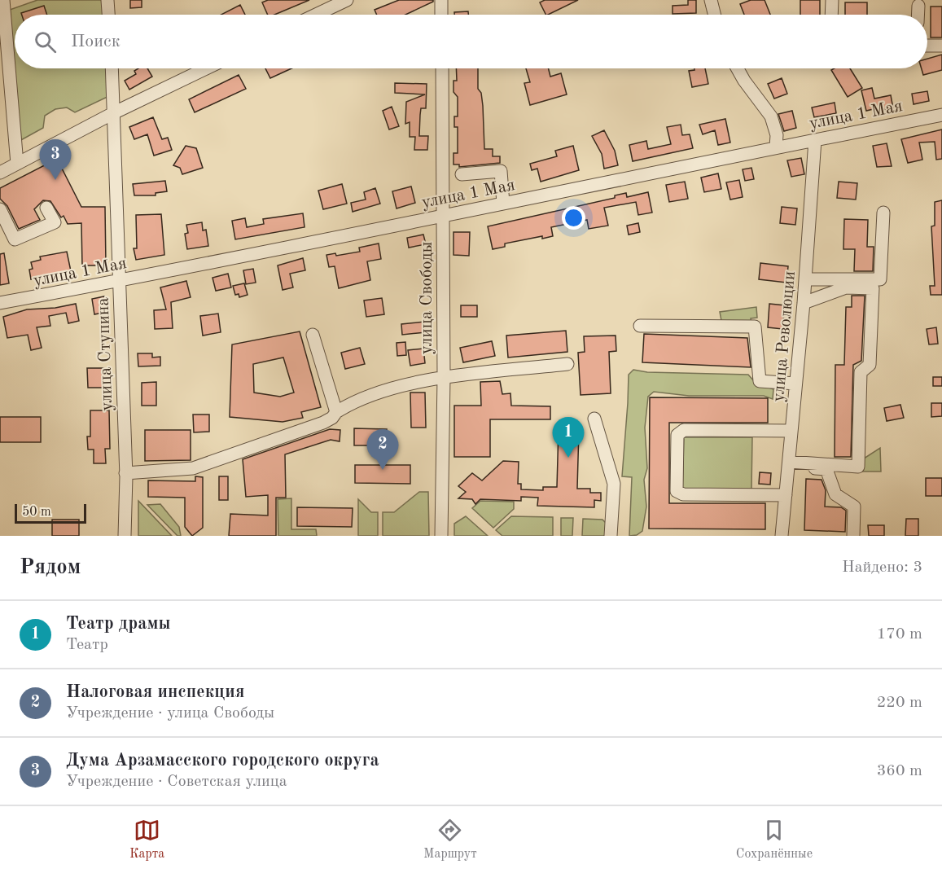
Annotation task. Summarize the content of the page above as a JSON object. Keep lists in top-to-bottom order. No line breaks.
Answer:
{"streets":{"street":["улица 1 Мая","улица Свободы","улица Революции","улица Ступина"]},"crossings":[["улица 1 Мая","улица Свободы"],["улица 1 Мая","улица Революции"],["улица 1 Мая","улица Ступина"]],"scale_bar":"50 m","page":{"search":"Поиск","pins":["3","1","2"],"scale":"50 m","heading":["Рядом","Найдено: 3"],"list":[{"mark":"1","name":"Театр драмы","note":"Театр","value":"170 m"},{"mark":"2","name":"Налоговая инспекция","note":"Учреждение · улица Свободы","value":"220 m"},{"mark":"3","name":"Дума Арзамасского городского округа","note":"Учреждение · Советская улица","value":"360 m"}],"nav":["Карта","Маршрут","Сохранённые"]}}
